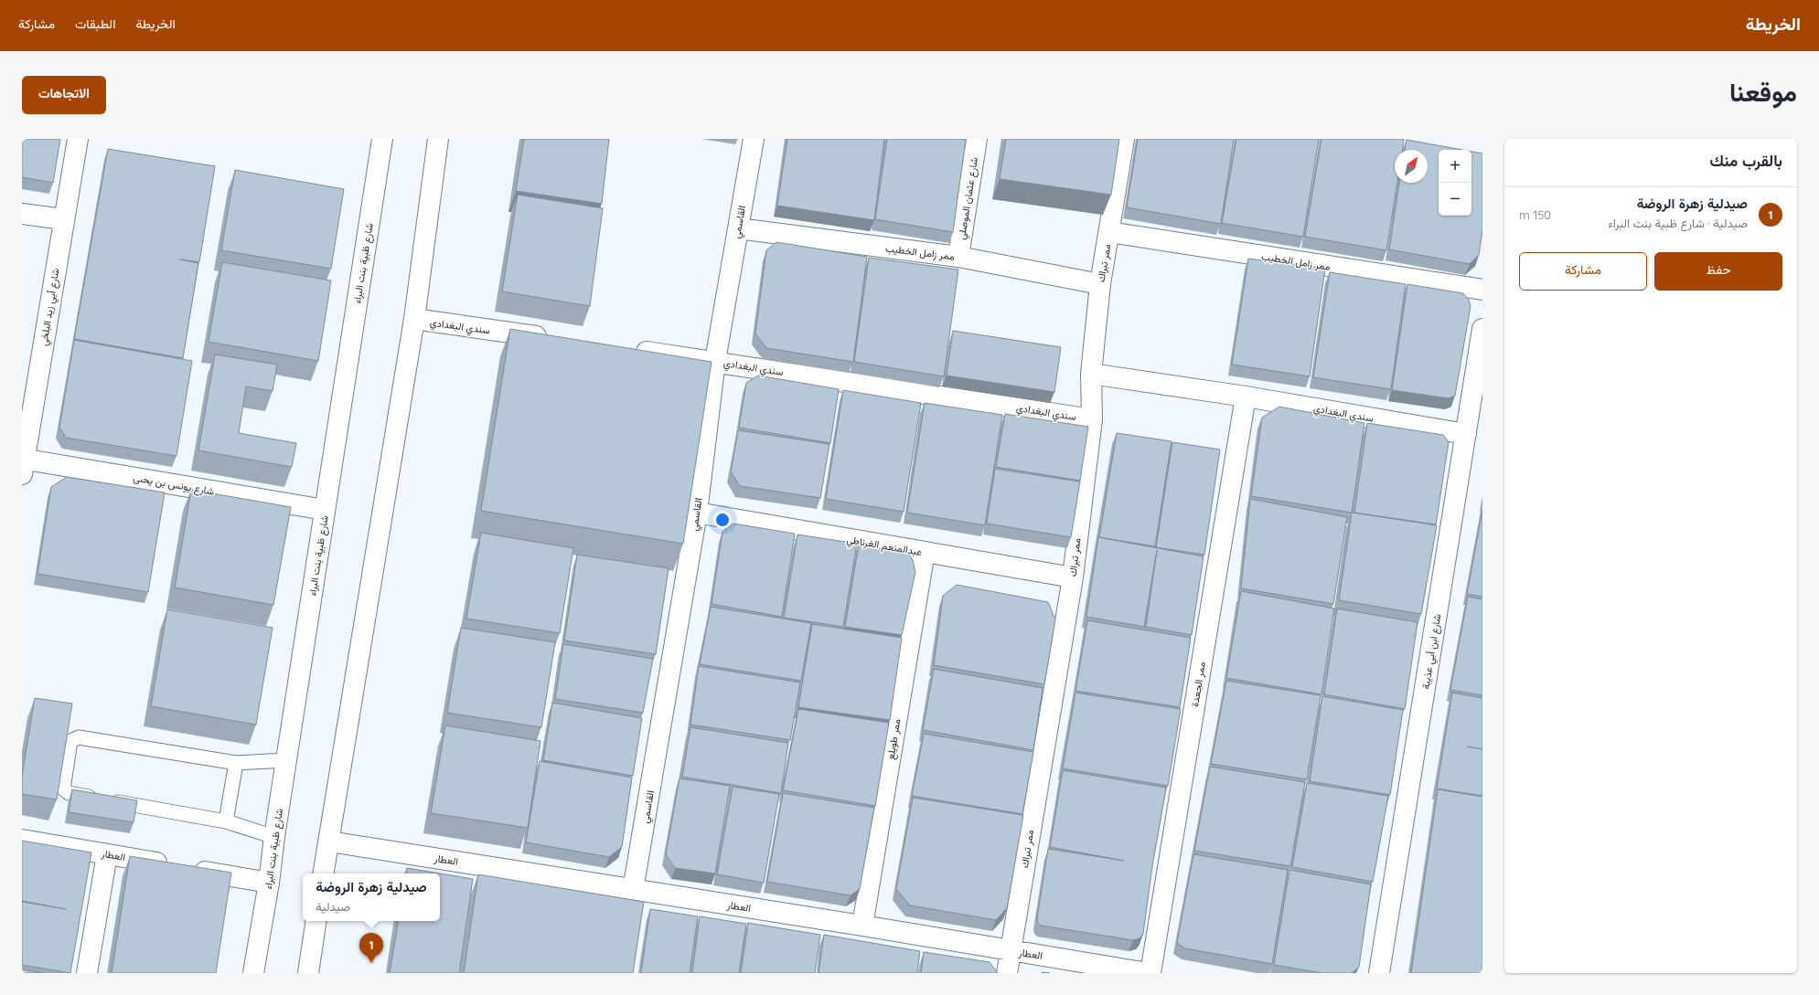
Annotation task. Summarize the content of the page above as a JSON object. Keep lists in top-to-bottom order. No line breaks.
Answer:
{"streets":{"street":["شارع عثمان الموصلي","القاسمي","ممر زامل الخطيب","شارع ظبية بنت البراء","ممر تبراك","شارع أبي زيد البلخي","سندي البغدادي","شارع يونس بن يحىى","عبدالمنعم الغرناطي","شارع ابن أبي عذيبة","ممر الجعدة","ممر طويلع","العطار"]},"crossings":[["شارع عثمان الموصلي","ممر زامل الخطيب"],["القاسمي","ممر زامل الخطيب"],["القاسمي","سندي البغدادي"],["القاسمي","عبدالمنعم الغرناطي"],["القاسمي","العطار"],["ممر زامل الخطيب","ممر تبراك"],["شارع ظبية بنت البراء","شارع يونس بن يحىى"],["شارع ظبية بنت البراء","العطار"],["ممر تبراك","سندي البغدادي"],["ممر تبراك","عبدالمنعم الغرناطي"],["ممر تبراك","العطار"],["شارع أبي زيد البلخي","شارع يونس بن يحىى"],["سندي البغدادي","شارع ابن أبي عذيبة"],["سندي البغدادي","ممر الجعدة"],["عبدالمنعم الغرناطي","ممر طويلع"],["ممر الجعدة","العطار"],["ممر طويلع","العطار"]],"north":"top right","page":{"header":"الخريطة","nav":["الخريطة","الطبقات","مشاركة"],"title":"موقعنا","buttons":["الاتجاهات",["حفظ","مشاركة"]],"heading":"بالقرب منك","map_buttons":["+","−"],"list":[{"mark":"1","name":"صيدلية زهرة الروضة","note":"صيدلية · شارع ظبية بنت البراء","value":"150 m"}],"popup":["صيدلية زهرة الروضة","صيدلية"],"pins":"1"}}
